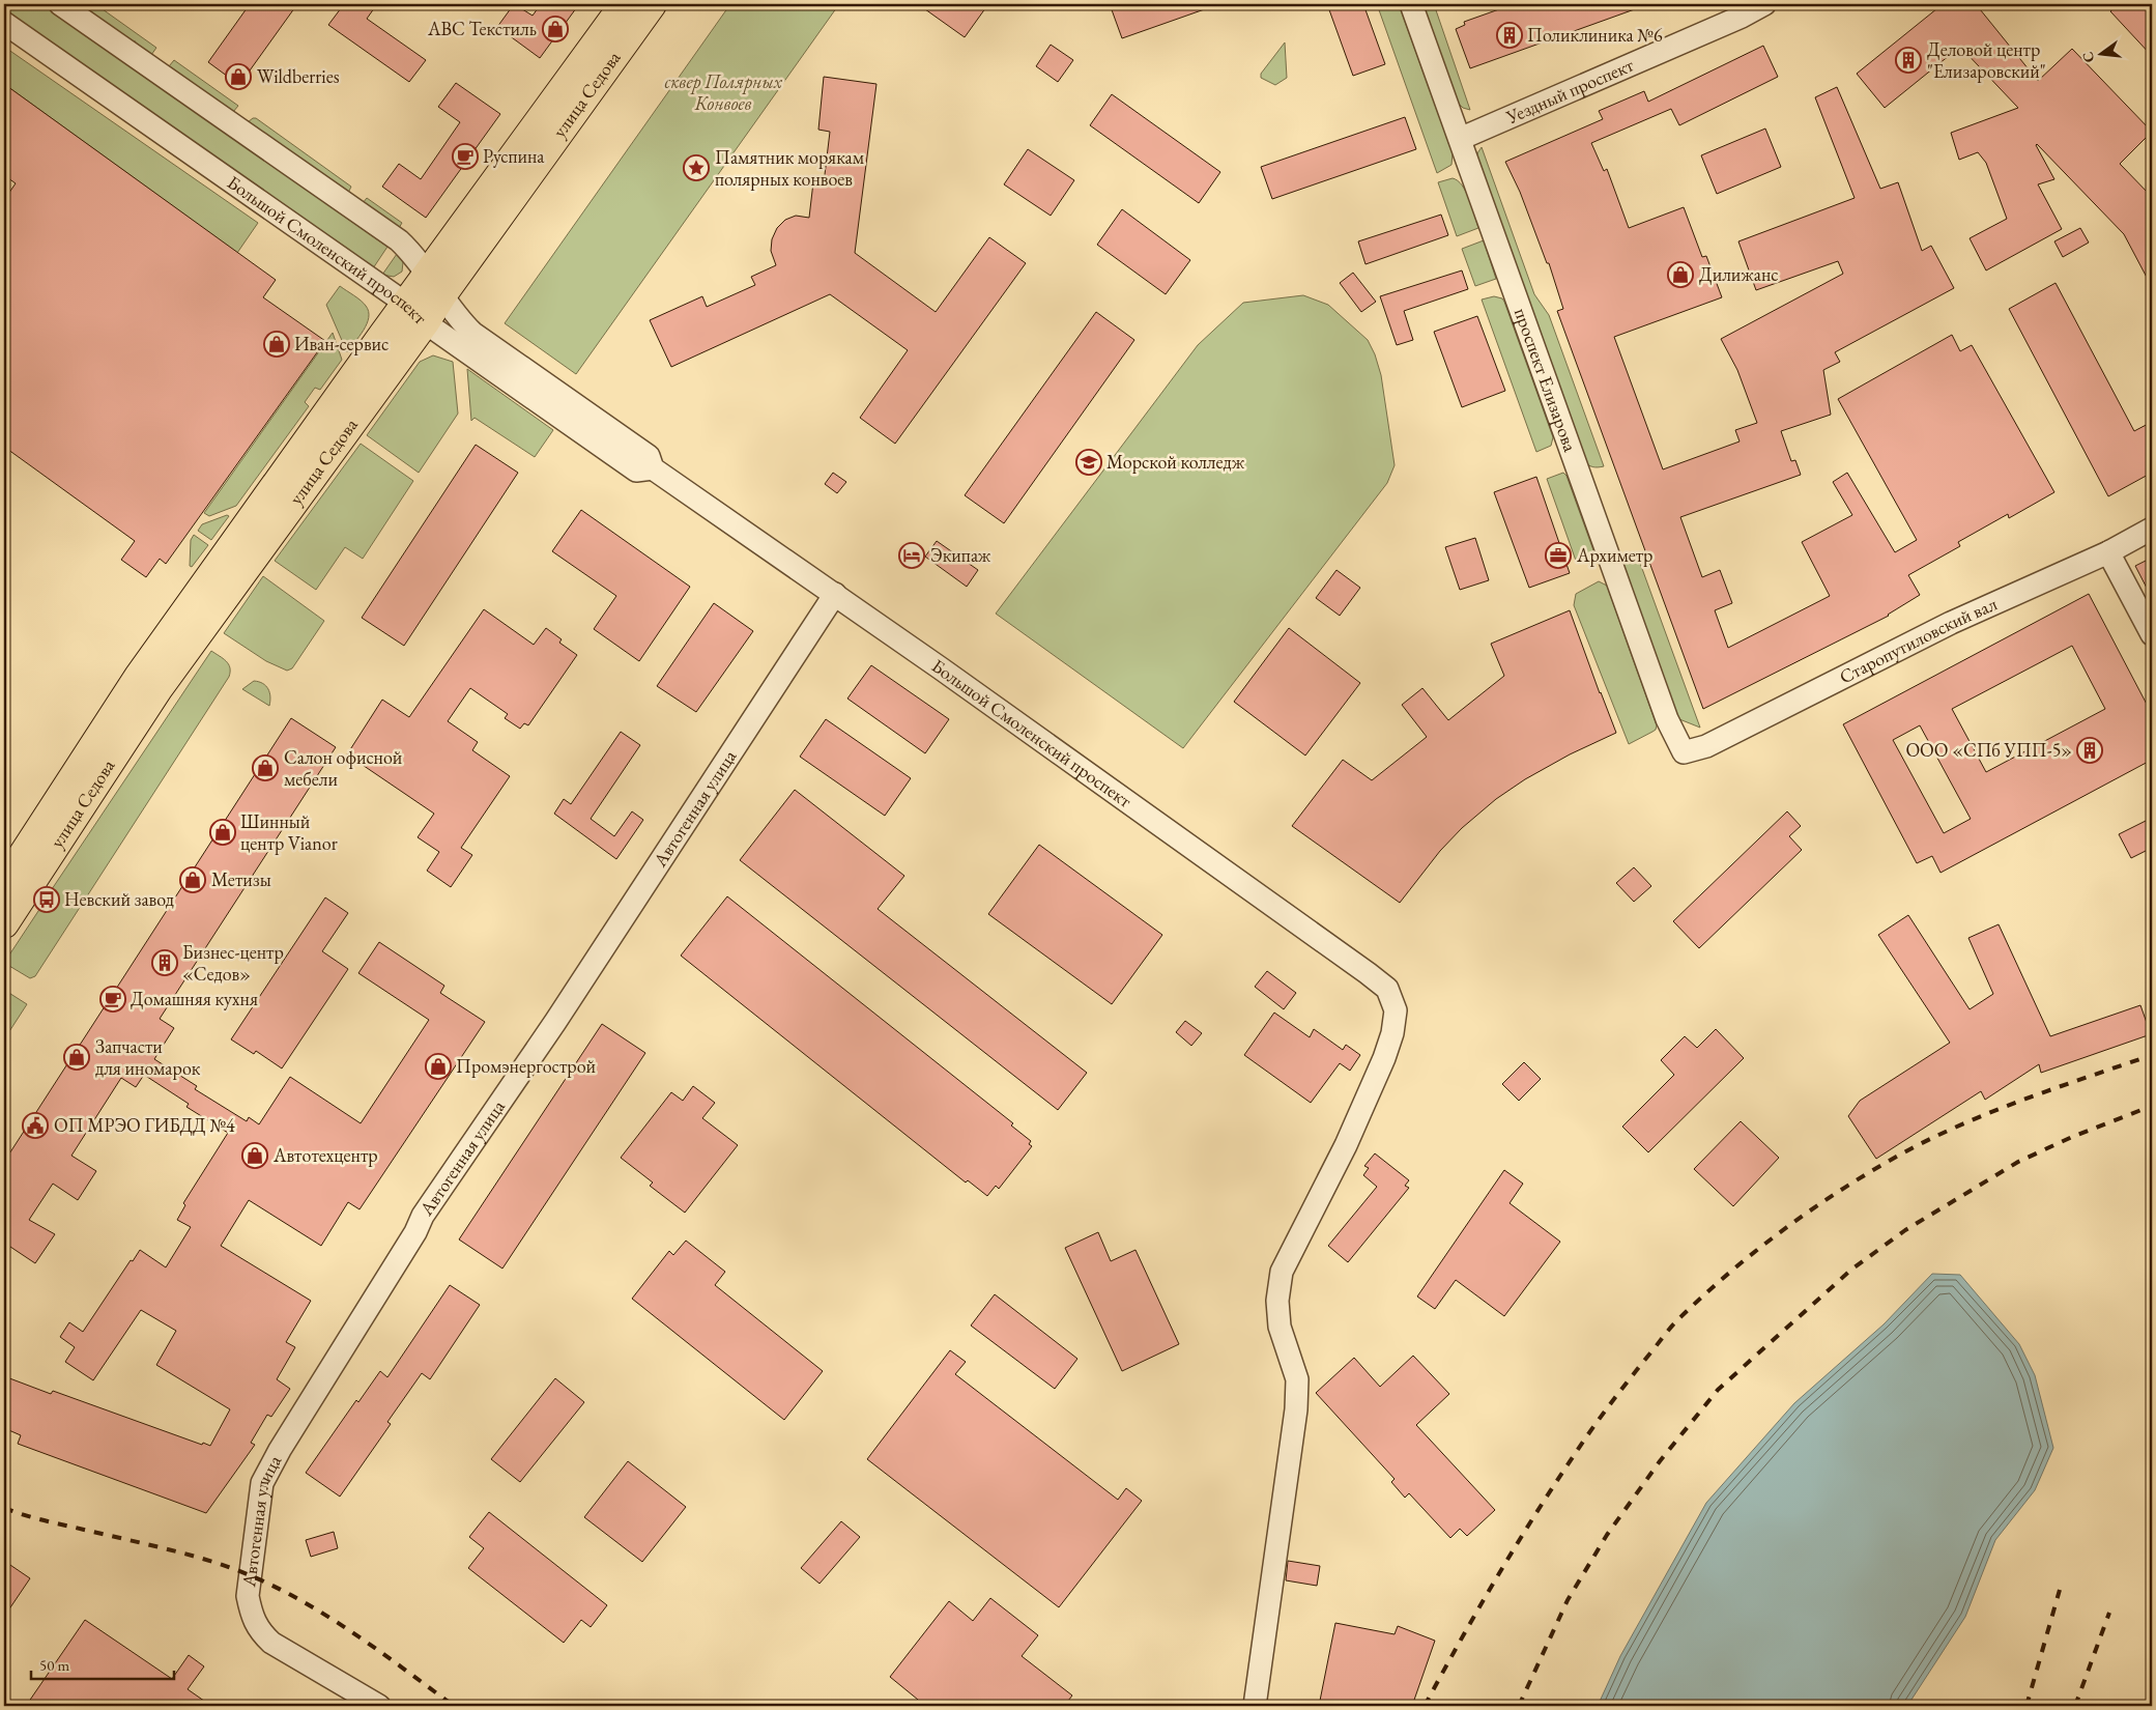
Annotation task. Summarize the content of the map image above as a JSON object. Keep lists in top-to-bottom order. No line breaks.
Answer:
{"streets":{"main road":["улица Седова"],"street":["Уездный проспект","Большой Смоленский проспект","проспект Елизарова","Старопутиловский вал","Автогенная улица"]},"crossings":[["Уездный проспект","проспект Елизарова"],["улица Седова","Большой Смоленский проспект"],["Большой Смоленский проспект","Автогенная улица"],["проспект Елизарова","Старопутиловский вал"]],"parks":["сквер Полярных Конвоев"],"places":{"shop":["ABC Текстиль","Wildberries","Дилижанс","Иван-сервис","Салон офисной мебели","Шинный центр Vianor","Метизы","Запчасти для иномарок","Промэнергострой","Автотехцентр"],"building":["Поликлиника №6","Деловой центр \"Елизаровский\"","ООО «СПб УПП-5»","Бизнес-центр «Седов»"],"cafe":["Руспина","Домашняя кухня"],"place":["Памятник морякам полярных конвоев"],"school or university":["Морской колледж"],"hotel":["Экипаж"],"office":["Архиметр"],"bus stop":["Невский завод"],"public building":["ОП МРЭО ГИБДД №4"]},"scale_bar":"50 m","north":"left"}
